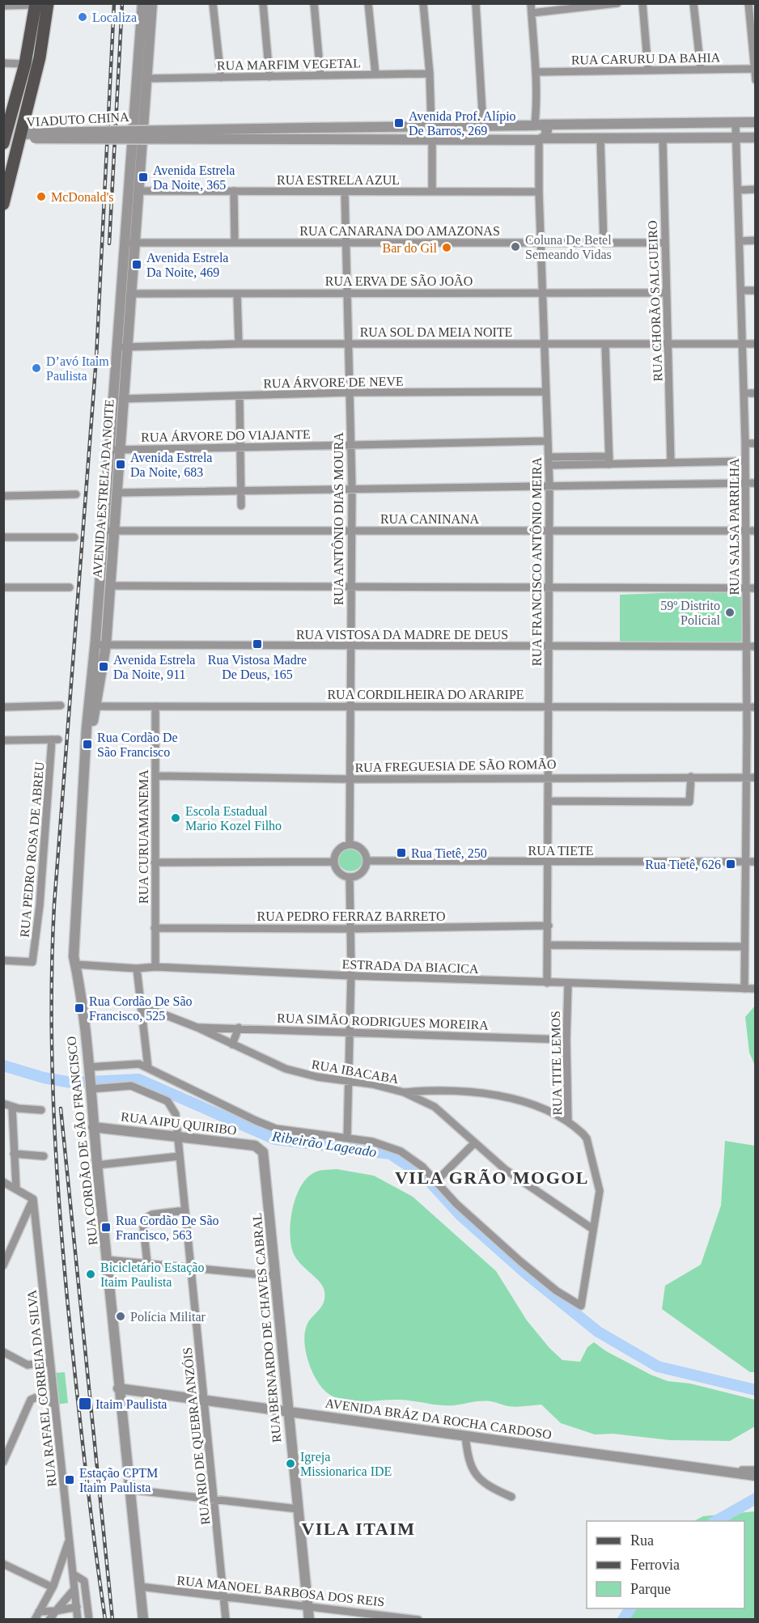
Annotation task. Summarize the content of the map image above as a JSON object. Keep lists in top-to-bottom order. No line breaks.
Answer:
{"streets":{"street":["RUA CARURU DA BAHIA","RUA MARFIM VEGETAL","VIADUTO CHINA","RUA ESTRELA AZUL","RUA CANARANA DO AMAZONAS","RUA ERVA DE SÃO JOÃO","RUA CHORÃO SALGUEIRO","RUA SOL DA MEIA NOITE","RUA ÁRVORE DE NEVE","RUA ÁRVORE DO VIAJANTE","AVENIDA ESTRELA DA NOITE","RUA ANTÔNIO DIAS MOURA","RUA CANINANA","RUA SALSA PARRILHA","RUA FRANCISCO ANTÔNIO MEIRA","RUA VISTOSA DA MADRE DE DEUS","RUA CORDILHEIRA DO ARARIPE","RUA FREGUESIA DE SÃO ROMÃO","RUA CURUAMANEMA","RUA PEDRO ROSA DE ABREU","RUA TIETE","RUA PEDRO FERRAZ BARRETO","ESTRADA DA BIACICA","RUA SIMÃO RODRIGUES MOREIRA","RUA TITE LEMOS","RUA IBACABA","RUA AIPU QUIRIBO","RUA CORDÃO DE SÃO FRANCISCO","RUA BERNARDO DE CHAVES CABRAL","RUA RAFAEL CORREIA DA SILVA","AVENIDA BRÁZ DA ROCHA CARDOSO","RUA RIO DE QUEBRA ANZÓIS","RUA MANOEL BARBOSA DOS REIS"]},"crossings":[["RUA MARFIM VEGETAL","AVENIDA ESTRELA DA NOITE"],["VIADUTO CHINA","RUA CHORÃO SALGUEIRO"],["VIADUTO CHINA","RUA SALSA PARRILHA"],["VIADUTO CHINA","RUA FRANCISCO ANTÔNIO MEIRA"],["RUA ESTRELA AZUL","AVENIDA ESTRELA DA NOITE"],["RUA ESTRELA AZUL","RUA ANTÔNIO DIAS MOURA"],["RUA ESTRELA AZUL","RUA FRANCISCO ANTÔNIO MEIRA"],["RUA CANARANA DO AMAZONAS","RUA CHORÃO SALGUEIRO"],["RUA CANARANA DO AMAZONAS","AVENIDA ESTRELA DA NOITE"],["RUA CANARANA DO AMAZONAS","RUA ANTÔNIO DIAS MOURA"],["RUA CANARANA DO AMAZONAS","RUA FRANCISCO ANTÔNIO MEIRA"],["RUA ERVA DE SÃO JOÃO","RUA CHORÃO SALGUEIRO"],["RUA ERVA DE SÃO JOÃO","AVENIDA ESTRELA DA NOITE"],["RUA ERVA DE SÃO JOÃO","RUA ANTÔNIO DIAS MOURA"],["RUA ERVA DE SÃO JOÃO","RUA FRANCISCO ANTÔNIO MEIRA"],["RUA CHORÃO SALGUEIRO","RUA SOL DA MEIA NOITE"],["RUA SOL DA MEIA NOITE","AVENIDA ESTRELA DA NOITE"],["RUA SOL DA MEIA NOITE","RUA ANTÔNIO DIAS MOURA"],["RUA SOL DA MEIA NOITE","RUA SALSA PARRILHA"],["RUA SOL DA MEIA NOITE","RUA FRANCISCO ANTÔNIO MEIRA"],["RUA ÁRVORE DE NEVE","AVENIDA ESTRELA DA NOITE"],["RUA ÁRVORE DE NEVE","RUA ANTÔNIO DIAS MOURA"],["RUA ÁRVORE DE NEVE","RUA FRANCISCO ANTÔNIO MEIRA"],["RUA ÁRVORE DO VIAJANTE","AVENIDA ESTRELA DA NOITE"],["RUA ÁRVORE DO VIAJANTE","RUA ANTÔNIO DIAS MOURA"],["RUA ÁRVORE DO VIAJANTE","RUA FRANCISCO ANTÔNIO MEIRA"],["AVENIDA ESTRELA DA NOITE","RUA CANINANA"],["AVENIDA ESTRELA DA NOITE","RUA VISTOSA DA MADRE DE DEUS"],["AVENIDA ESTRELA DA NOITE","RUA CORDILHEIRA DO ARARIPE"],["AVENIDA ESTRELA DA NOITE","RUA CORDÃO DE SÃO FRANCISCO"],["RUA ANTÔNIO DIAS MOURA","RUA CANINANA"],["RUA ANTÔNIO DIAS MOURA","RUA VISTOSA DA MADRE DE DEUS"],["RUA ANTÔNIO DIAS MOURA","RUA CORDILHEIRA DO ARARIPE"],["RUA ANTÔNIO DIAS MOURA","RUA FREGUESIA DE SÃO ROMÃO"],["RUA ANTÔNIO DIAS MOURA","RUA TIETE"],["RUA CANINANA","RUA SALSA PARRILHA"],["RUA CANINANA","RUA FRANCISCO ANTÔNIO MEIRA"],["RUA SALSA PARRILHA","RUA VISTOSA DA MADRE DE DEUS"],["RUA SALSA PARRILHA","RUA CORDILHEIRA DO ARARIPE"],["RUA SALSA PARRILHA","RUA FREGUESIA DE SÃO ROMÃO"],["RUA SALSA PARRILHA","RUA TIETE"],["RUA SALSA PARRILHA","ESTRADA DA BIACICA"],["RUA FRANCISCO ANTÔNIO MEIRA","RUA VISTOSA DA MADRE DE DEUS"],["RUA FRANCISCO ANTÔNIO MEIRA","RUA CORDILHEIRA DO ARARIPE"],["RUA FRANCISCO ANTÔNIO MEIRA","RUA FREGUESIA DE SÃO ROMÃO"],["RUA FRANCISCO ANTÔNIO MEIRA","RUA TIETE"],["RUA FRANCISCO ANTÔNIO MEIRA","RUA PEDRO FERRAZ BARRETO"],["RUA FRANCISCO ANTÔNIO MEIRA","ESTRADA DA BIACICA"],["RUA CORDILHEIRA DO ARARIPE","RUA CURUAMANEMA"],["RUA CORDILHEIRA DO ARARIPE","RUA CORDÃO DE SÃO FRANCISCO"],["RUA FREGUESIA DE SÃO ROMÃO","RUA CURUAMANEMA"],["RUA CURUAMANEMA","RUA PEDRO FERRAZ BARRETO"],["RUA CURUAMANEMA","ESTRADA DA BIACICA"],["ESTRADA DA BIACICA","RUA TITE LEMOS"],["ESTRADA DA BIACICA","RUA CORDÃO DE SÃO FRANCISCO"],["RUA SIMÃO RODRIGUES MOREIRA","RUA TITE LEMOS"],["RUA SIMÃO RODRIGUES MOREIRA","RUA IBACABA"],["RUA TITE LEMOS","RUA IBACABA"],["RUA AIPU QUIRIBO","RUA CORDÃO DE SÃO FRANCISCO"],["RUA AIPU QUIRIBO","RUA BERNARDO DE CHAVES CABRAL"],["RUA AIPU QUIRIBO","RUA RIO DE QUEBRA ANZÓIS"],["RUA CORDÃO DE SÃO FRANCISCO","AVENIDA BRÁZ DA ROCHA CARDOSO"],["RUA CORDÃO DE SÃO FRANCISCO","RUA RIO DE QUEBRA ANZÓIS"],["RUA CORDÃO DE SÃO FRANCISCO","RUA MANOEL BARBOSA DOS REIS"],["RUA BERNARDO DE CHAVES CABRAL","AVENIDA BRÁZ DA ROCHA CARDOSO"],["RUA BERNARDO DE CHAVES CABRAL","RUA MANOEL BARBOSA DOS REIS"],["AVENIDA BRÁZ DA ROCHA CARDOSO","RUA RIO DE QUEBRA ANZÓIS"],["RUA RIO DE QUEBRA ANZÓIS","RUA MANOEL BARBOSA DOS REIS"]],"districts":["VILA GRÃO MOGOL","VILA ITAIM"],"water":["Ribeirão Lageado"],"places":{"other":["Localiza","McDonald's","Coluna De Betel Semeando Vidas","Bar do Gil","D’avó Itaim Paulista","59º Distrito Policial","Escola Estadual Mario Kozel Filho","Bicicletário Estação Itaim Paulista","Polícia Militar","Igreja Missionarica IDE"],"transit":["Avenida Prof. Alípio De Barros, 269","Avenida Estrela Da Noite, 365","Avenida Estrela Da Noite, 469","Avenida Estrela Da Noite, 683","Rua Vistosa Madre De Deus, 165","Avenida Estrela Da Noite, 911","Rua Cordão De São Francisco","Rua Tietê, 250","Rua Tietê, 626","Rua Cordão De São Francisco, 525","Rua Cordão De São Francisco, 563","Itaim Paulista","Estação CPTM Itaim Paulista"]},"legend":["Rua","Ferrovia","Parque"]}
